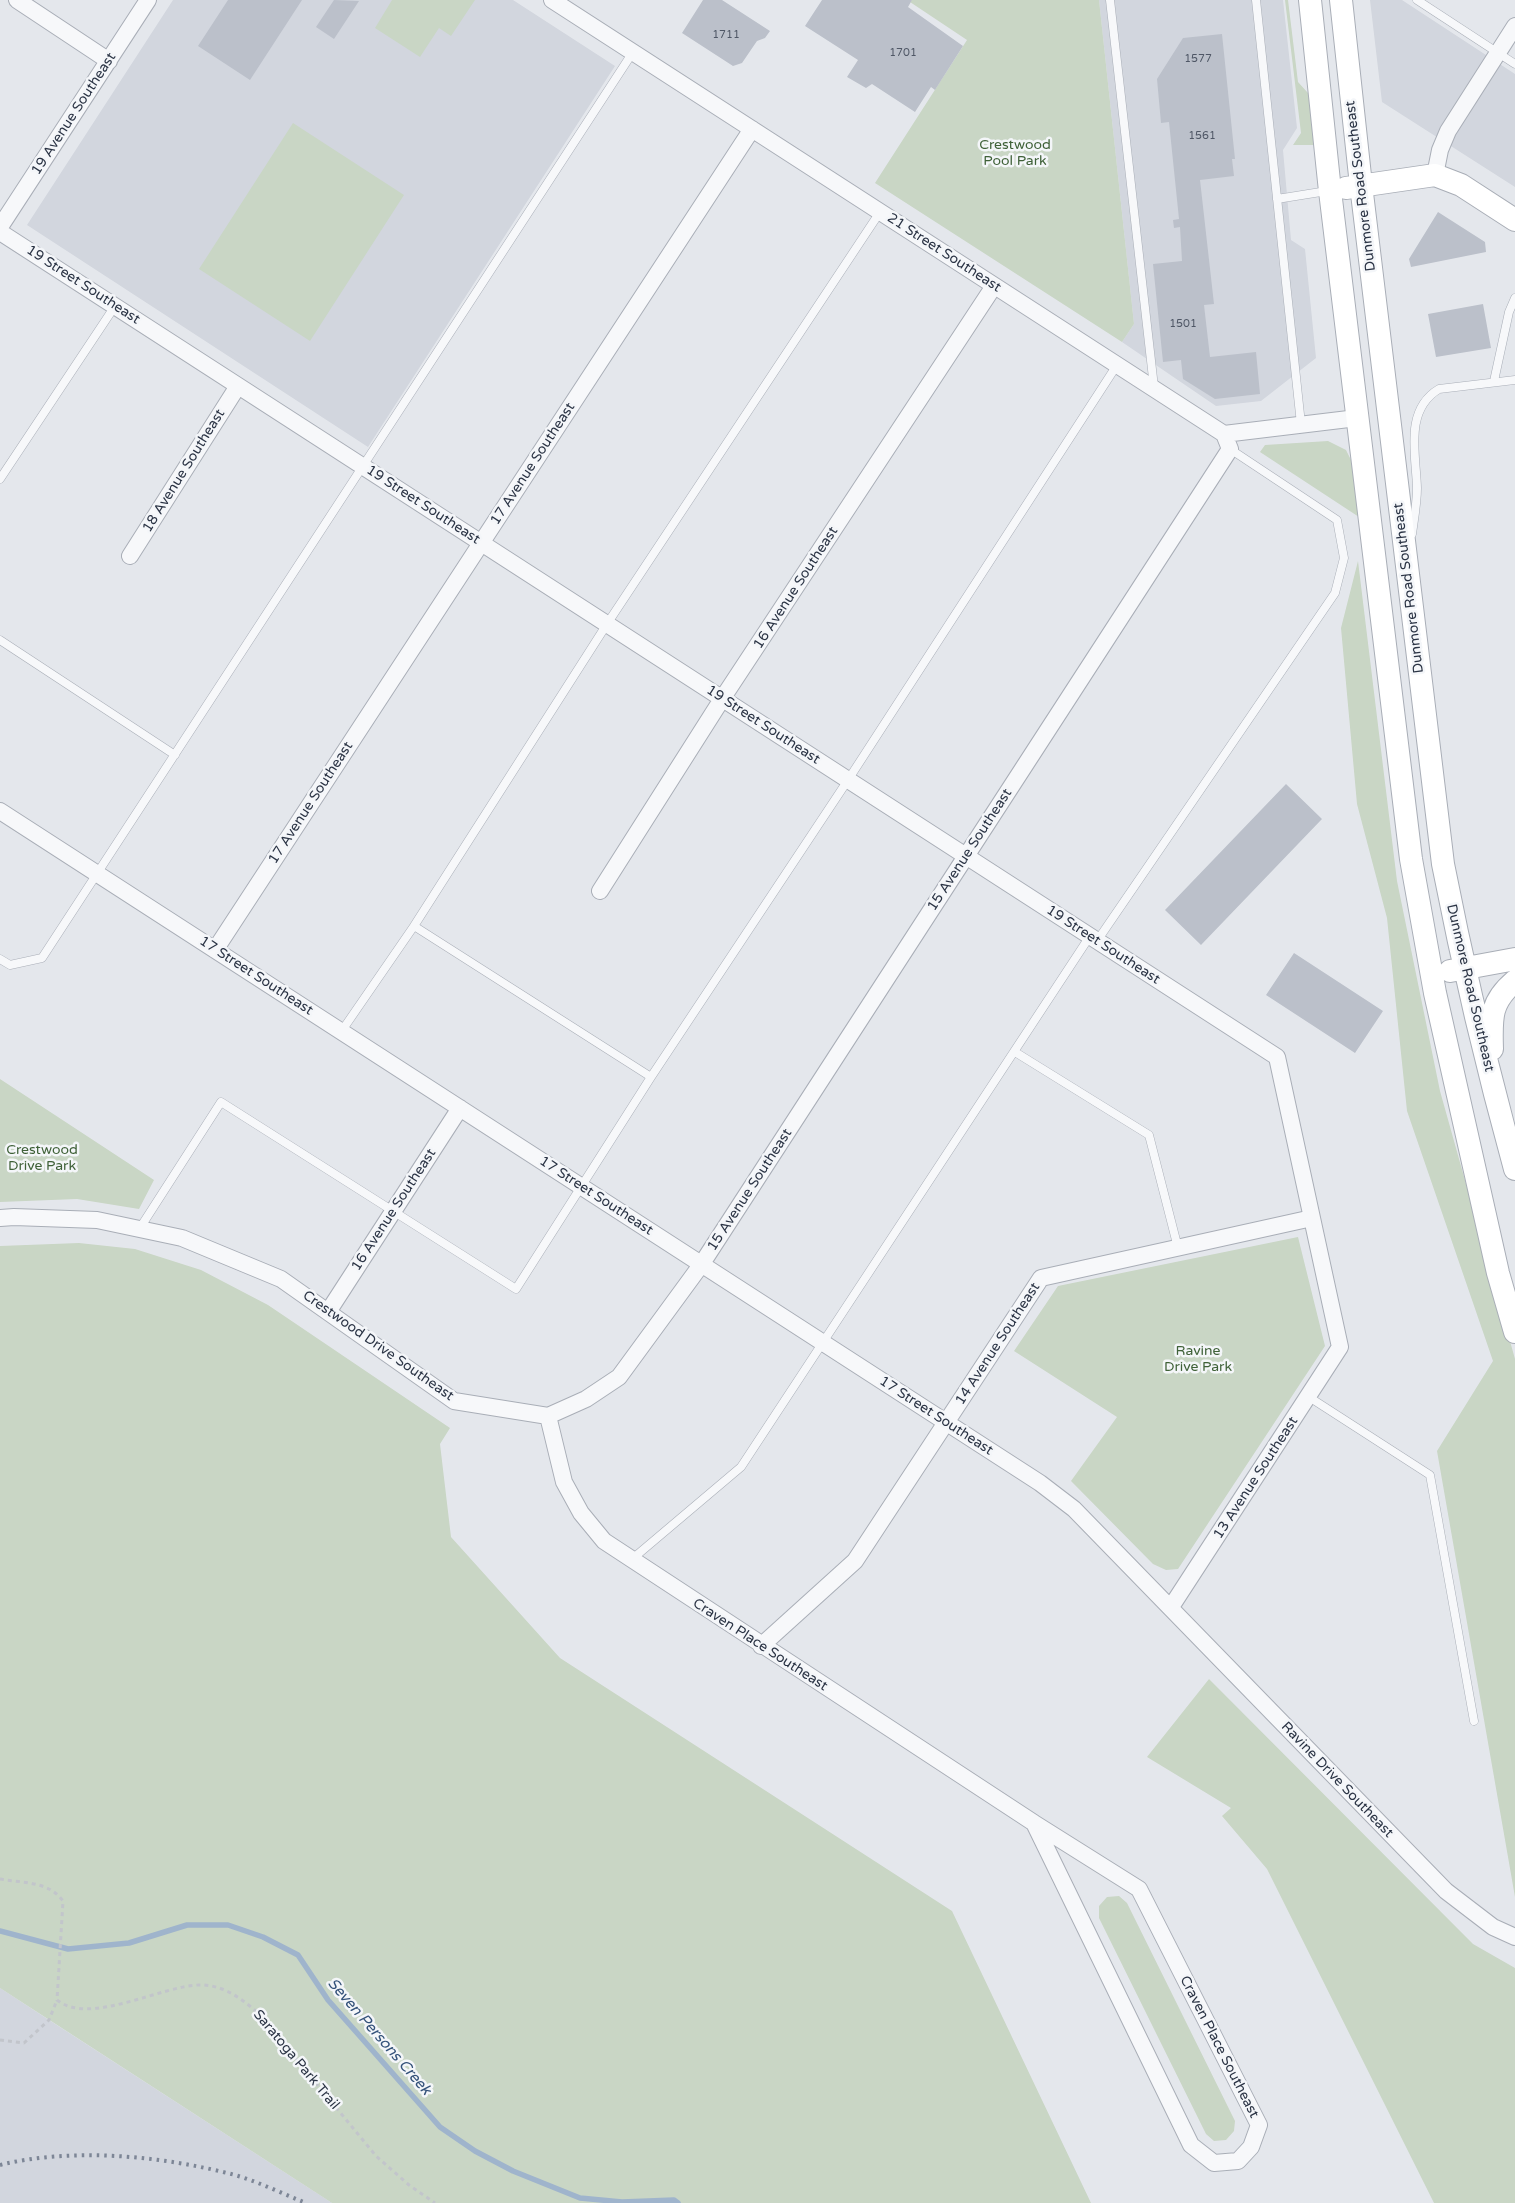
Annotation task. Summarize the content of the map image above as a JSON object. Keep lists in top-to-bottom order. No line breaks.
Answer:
{"streets":{"main road":["Dunmore Road Southeast"],"street":["19 Avenue Southeast","21 Street Southeast","19 Street Southeast","17 Avenue Southeast","18 Avenue Southeast","16 Avenue Southeast","15 Avenue Southeast","17 Street Southeast","14 Avenue Southeast","Crestwood Drive Southeast","13 Avenue Southeast","Craven Place Southeast","Ravine Drive Southeast"],"path":["Saratoga Park Trail"]},"crossings":[["21 Street Southeast","17 Avenue Southeast"],["21 Street Southeast","16 Avenue Southeast"],["21 Street Southeast","15 Avenue Southeast"],["19 Street Southeast","17 Avenue Southeast"],["19 Street Southeast","18 Avenue Southeast"],["19 Street Southeast","16 Avenue Southeast"],["19 Street Southeast","15 Avenue Southeast"],["19 Street Southeast","14 Avenue Southeast"],["19 Street Southeast","13 Avenue Southeast"],["17 Avenue Southeast","17 Street Southeast"],["16 Avenue Southeast","17 Street Southeast"],["16 Avenue Southeast","Crestwood Drive Southeast"],["15 Avenue Southeast","17 Street Southeast"],["17 Street Southeast","14 Avenue Southeast"],["17 Street Southeast","13 Avenue Southeast"],["17 Street Southeast","Ravine Drive Southeast"],["14 Avenue Southeast","Craven Place Southeast"],["Crestwood Drive Southeast","Craven Place Southeast"],["13 Avenue Southeast","Ravine Drive Southeast"]],"water":["Seven Persons Creek"],"parks":["Crestwood Pool Park","Crestwood Drive Park","Ravine Drive Park"],"house_numbers":["1711","1701","1577","1561","1501"]}
